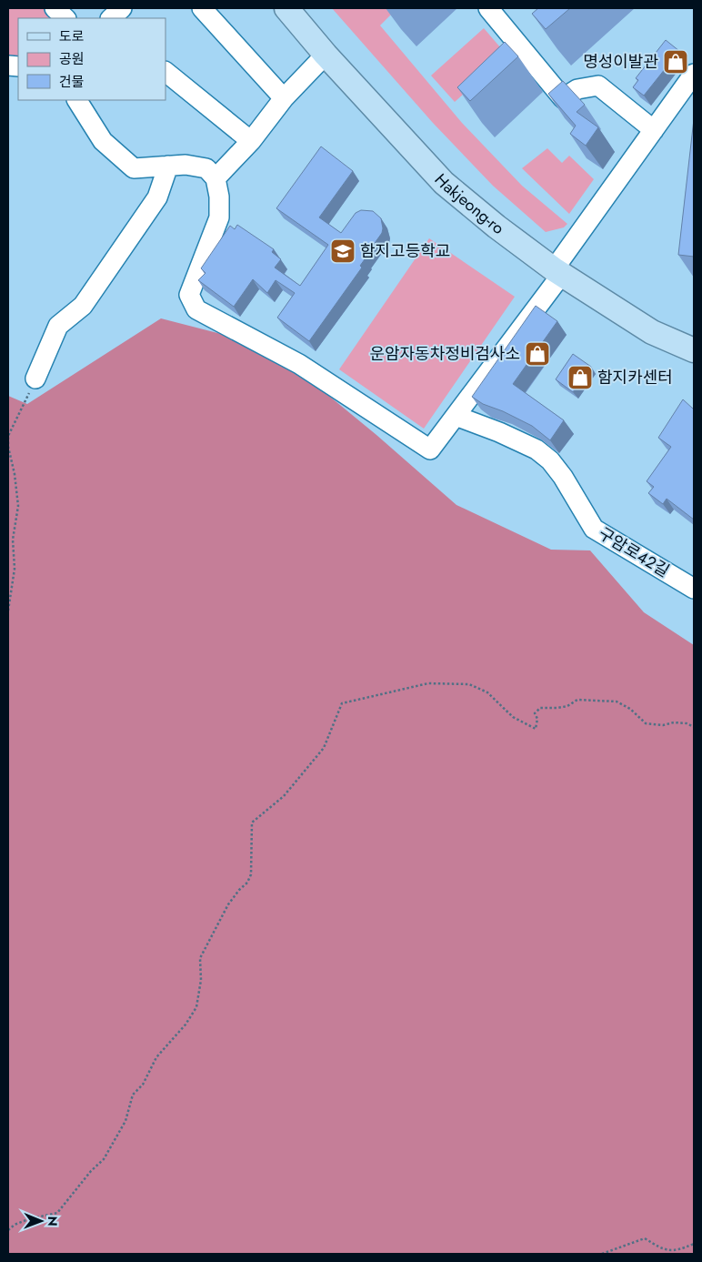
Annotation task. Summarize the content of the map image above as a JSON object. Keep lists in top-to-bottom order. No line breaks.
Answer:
{"streets":{"main road":["Hakjeong-ro"],"street":["구암로42길"]},"places":{"shop":["명성이발관","운암자동차정비검사소","함지카센터"],"school or university":["함지고등학교"]},"legend":["도로","공원","건물"],"north":"right"}
